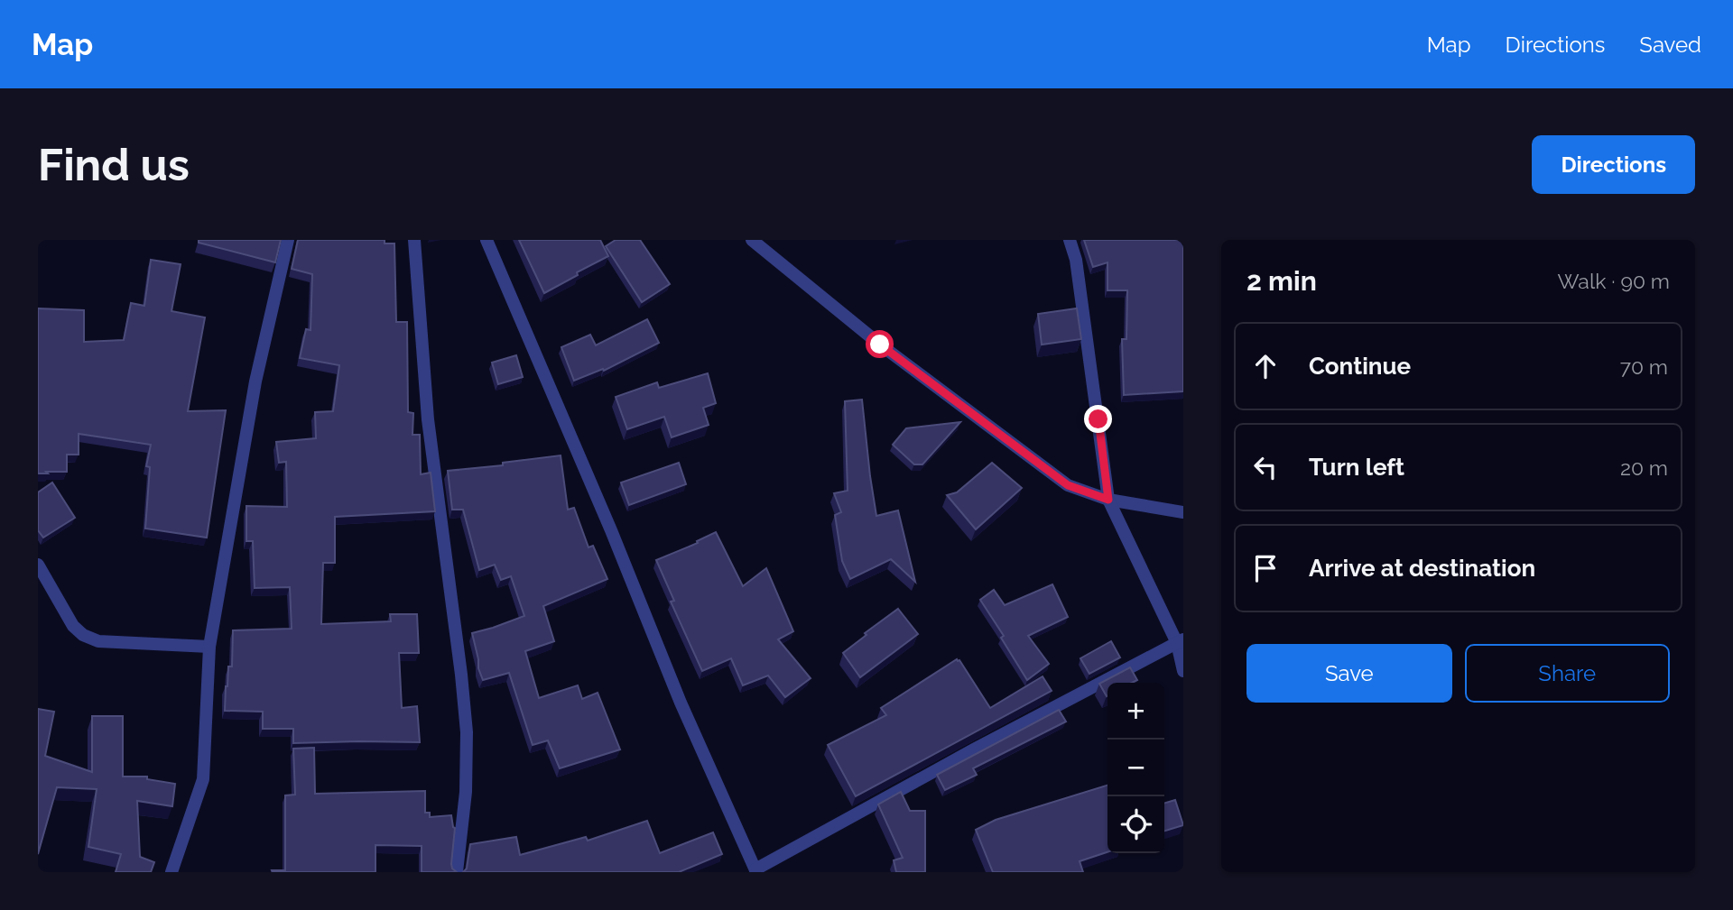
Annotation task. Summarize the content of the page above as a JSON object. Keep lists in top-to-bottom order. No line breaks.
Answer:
{"page":{"header":"Map","nav":["Map","Directions","Saved"],"buttons":["Directions",["Save","Share"]],"title":"Find us","heading":["2 min","Walk · 90 m"],"list":[["Continue","70 m"],["Turn left","20 m"],"Arrive at destination"],"map_buttons":["+","−"]}}
